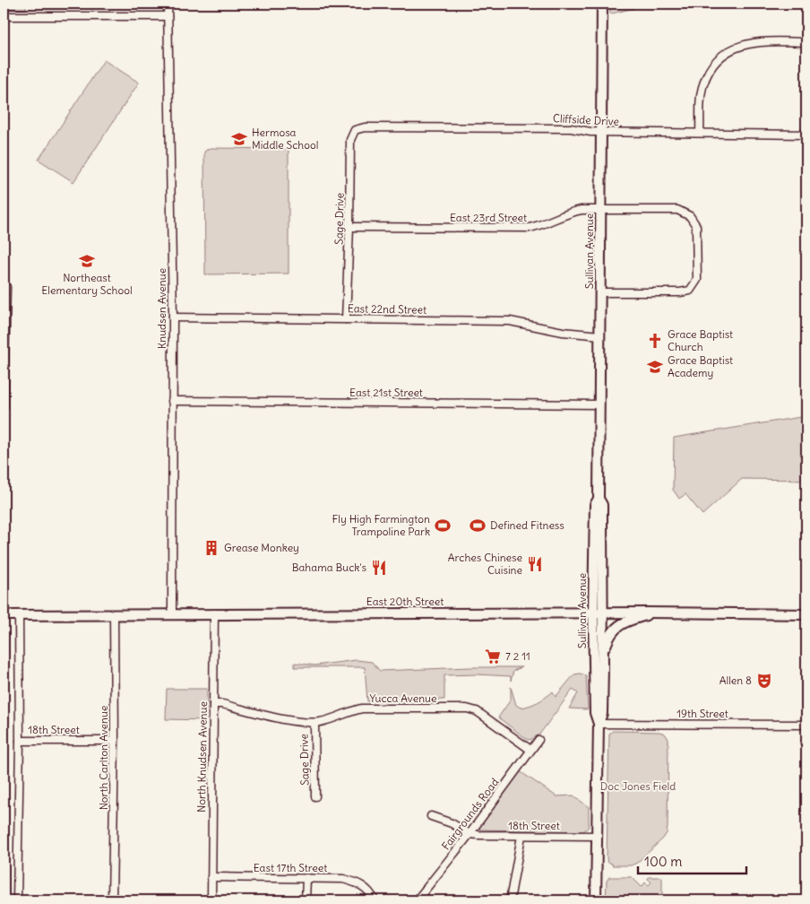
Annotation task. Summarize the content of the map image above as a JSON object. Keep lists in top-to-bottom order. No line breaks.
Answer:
{"streets":{"main road":["Sullivan Avenue","East 20th Street"],"street":["Cliffside Drive","East 23rd Street","Sage Drive","Knudsen Avenue","East 22nd Street","East 21st Street","Yucca Avenue","19th Street","18th Street","North Knudsen Avenue","North Carlton Avenue","Fairgrounds Road","East 17th Street"]},"crossings":[["Cliffside Drive","Sage Drive"],["Cliffside Drive","Sullivan Avenue"],["East 23rd Street","Sage Drive"],["East 23rd Street","Sullivan Avenue"],["Sage Drive","East 22nd Street"],["Sage Drive","Yucca Avenue"],["Sullivan Avenue","East 22nd Street"],["Sullivan Avenue","East 21st Street"],["Sullivan Avenue","East 20th Street"],["Sullivan Avenue","19th Street"],["Sullivan Avenue","18th Street"],["Knudsen Avenue","East 22nd Street"],["Knudsen Avenue","East 21st Street"],["Knudsen Avenue","East 20th Street"],["East 20th Street","North Knudsen Avenue"],["East 20th Street","North Carlton Avenue"],["Yucca Avenue","North Knudsen Avenue"],["Yucca Avenue","Fairgrounds Road"],["18th Street","North Carlton Avenue"],["18th Street","Fairgrounds Road"],["North Knudsen Avenue","East 17th Street"]],"parks":["Doc Jones Field"],"places":{"school or university":["Hermosa Middle School","Northeast Elementary School","Grace Baptist Academy"],"church":["Grace Baptist Church"],"sports":["Fly High Farmington Trampoline Park","Defined Fitness"],"building":["Grease Monkey"],"restaurant":["Arches Chinese Cuisine","Bahama Buck's"],"supermarket":["7 2 11"],"theatre":["Allen 8"]},"scale_bar":"100 m"}
